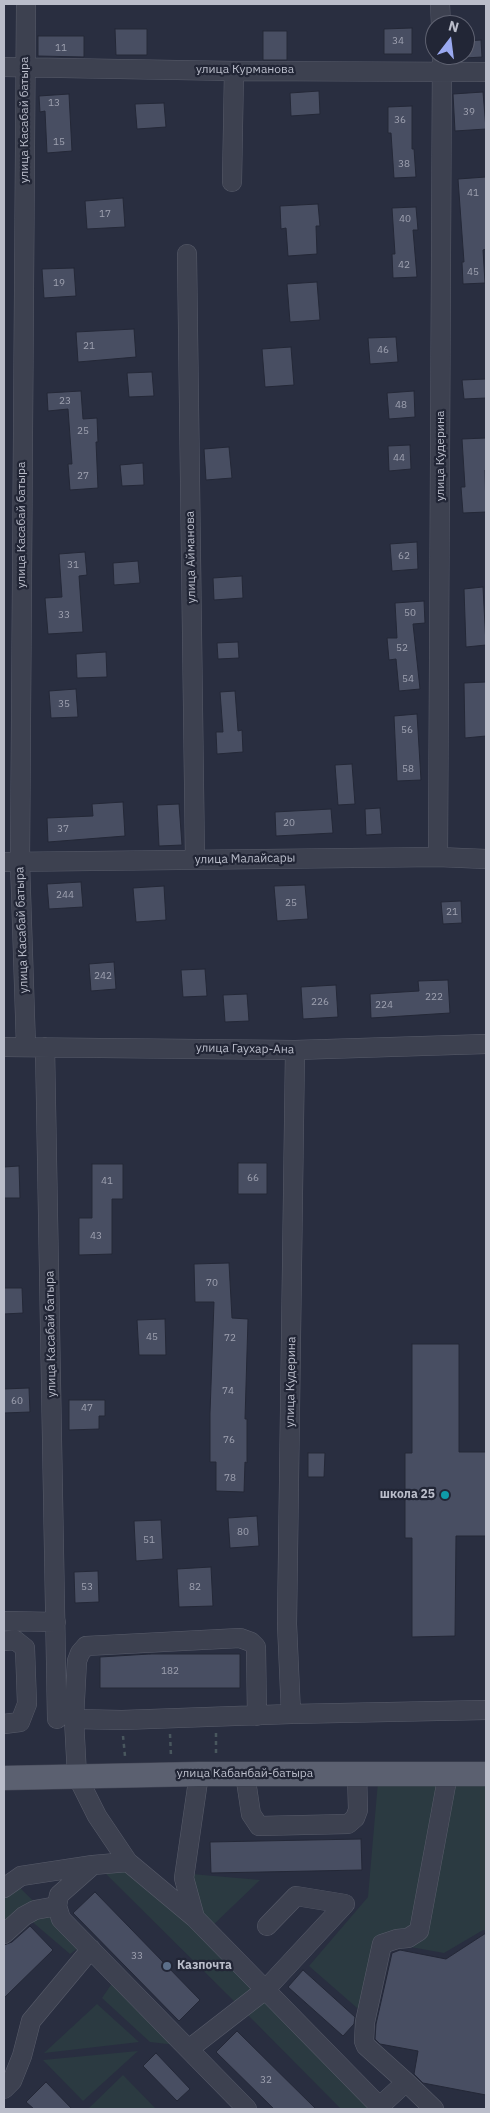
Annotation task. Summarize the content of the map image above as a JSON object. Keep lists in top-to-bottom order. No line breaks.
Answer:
{"streets":{"main road":["улица Кабанбай-батыра"],"street":["улица Курманова","улица Касабай батыра","улица Кудерина","улица Айманова","улица Малайсары","улица Гаухар-Ана"]},"crossings":[["улица Курманова","улица Касабай батыра"],["улица Касабай батыра","улица Малайсары"],["улица Касабай батыра","улица Гаухар-Ана"],["улица Кудерина","улица Малайсары"],["улица Кудерина","улица Гаухар-Ана"],["улица Айманова","улица Малайсары"]],"places":["школа 25","Казпочта"],"house_numbers":["34","11","13","39","36","15","38","41","17","40","42","45","19","21","46","23","48","25","44","27","62","31","50","33","52","54","35","56","58","20","37","244","25","21","242","222","226","224","66","41","43","70","45","72","74","60","47","76","78","80","51","53","82","182","33","32"],"north":"top"}
